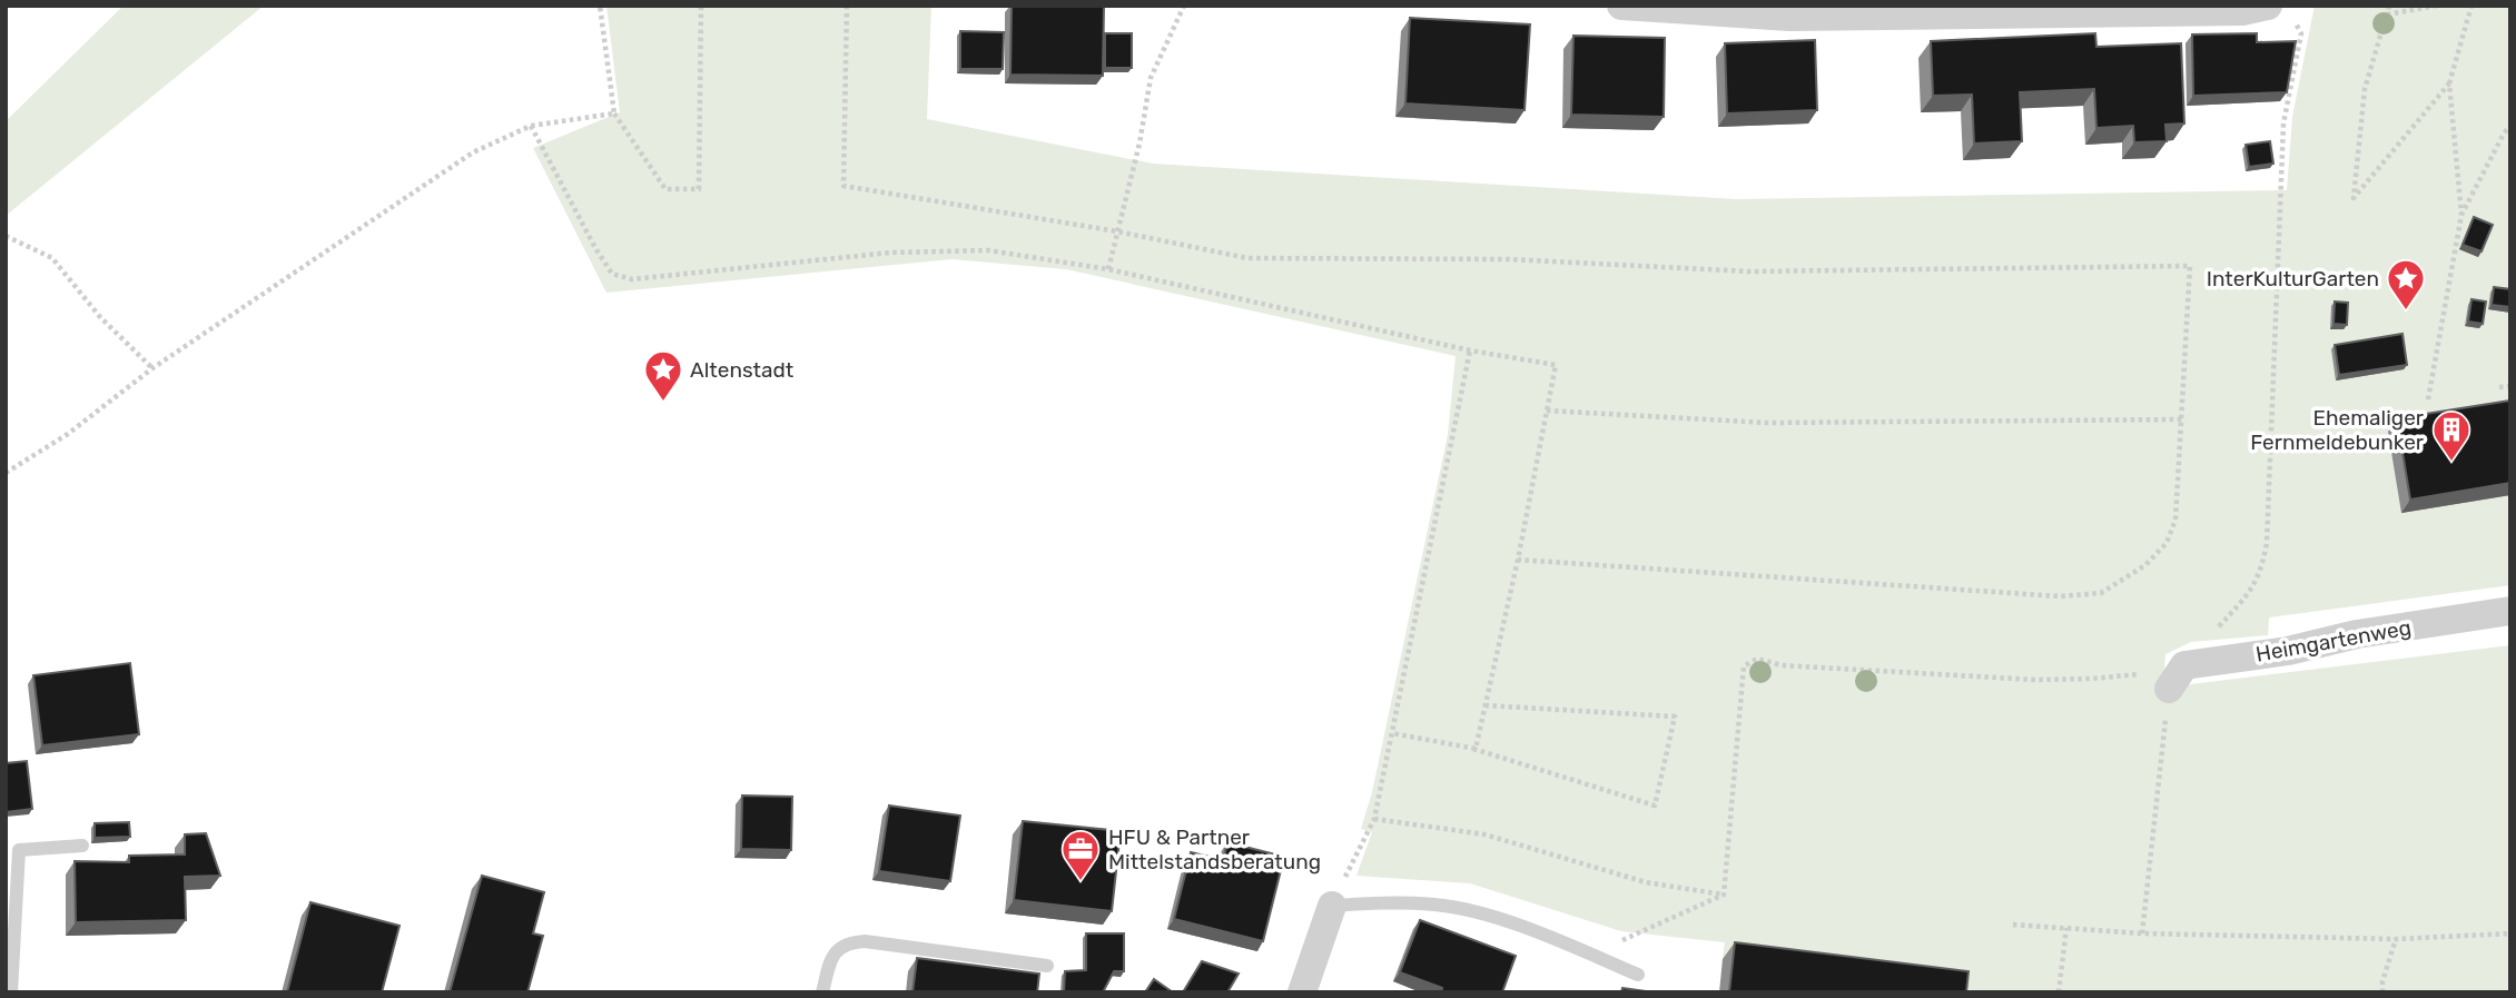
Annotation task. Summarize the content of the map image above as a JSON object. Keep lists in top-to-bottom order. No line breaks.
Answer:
{"streets":{"street":["Heimgartenweg"]},"places":{"place":["InterKulturGarten","Altenstadt"],"building":["Ehemaliger Fernmeldebunker"],"office":["HFU & Partner Mittelstandsberatung"]}}
